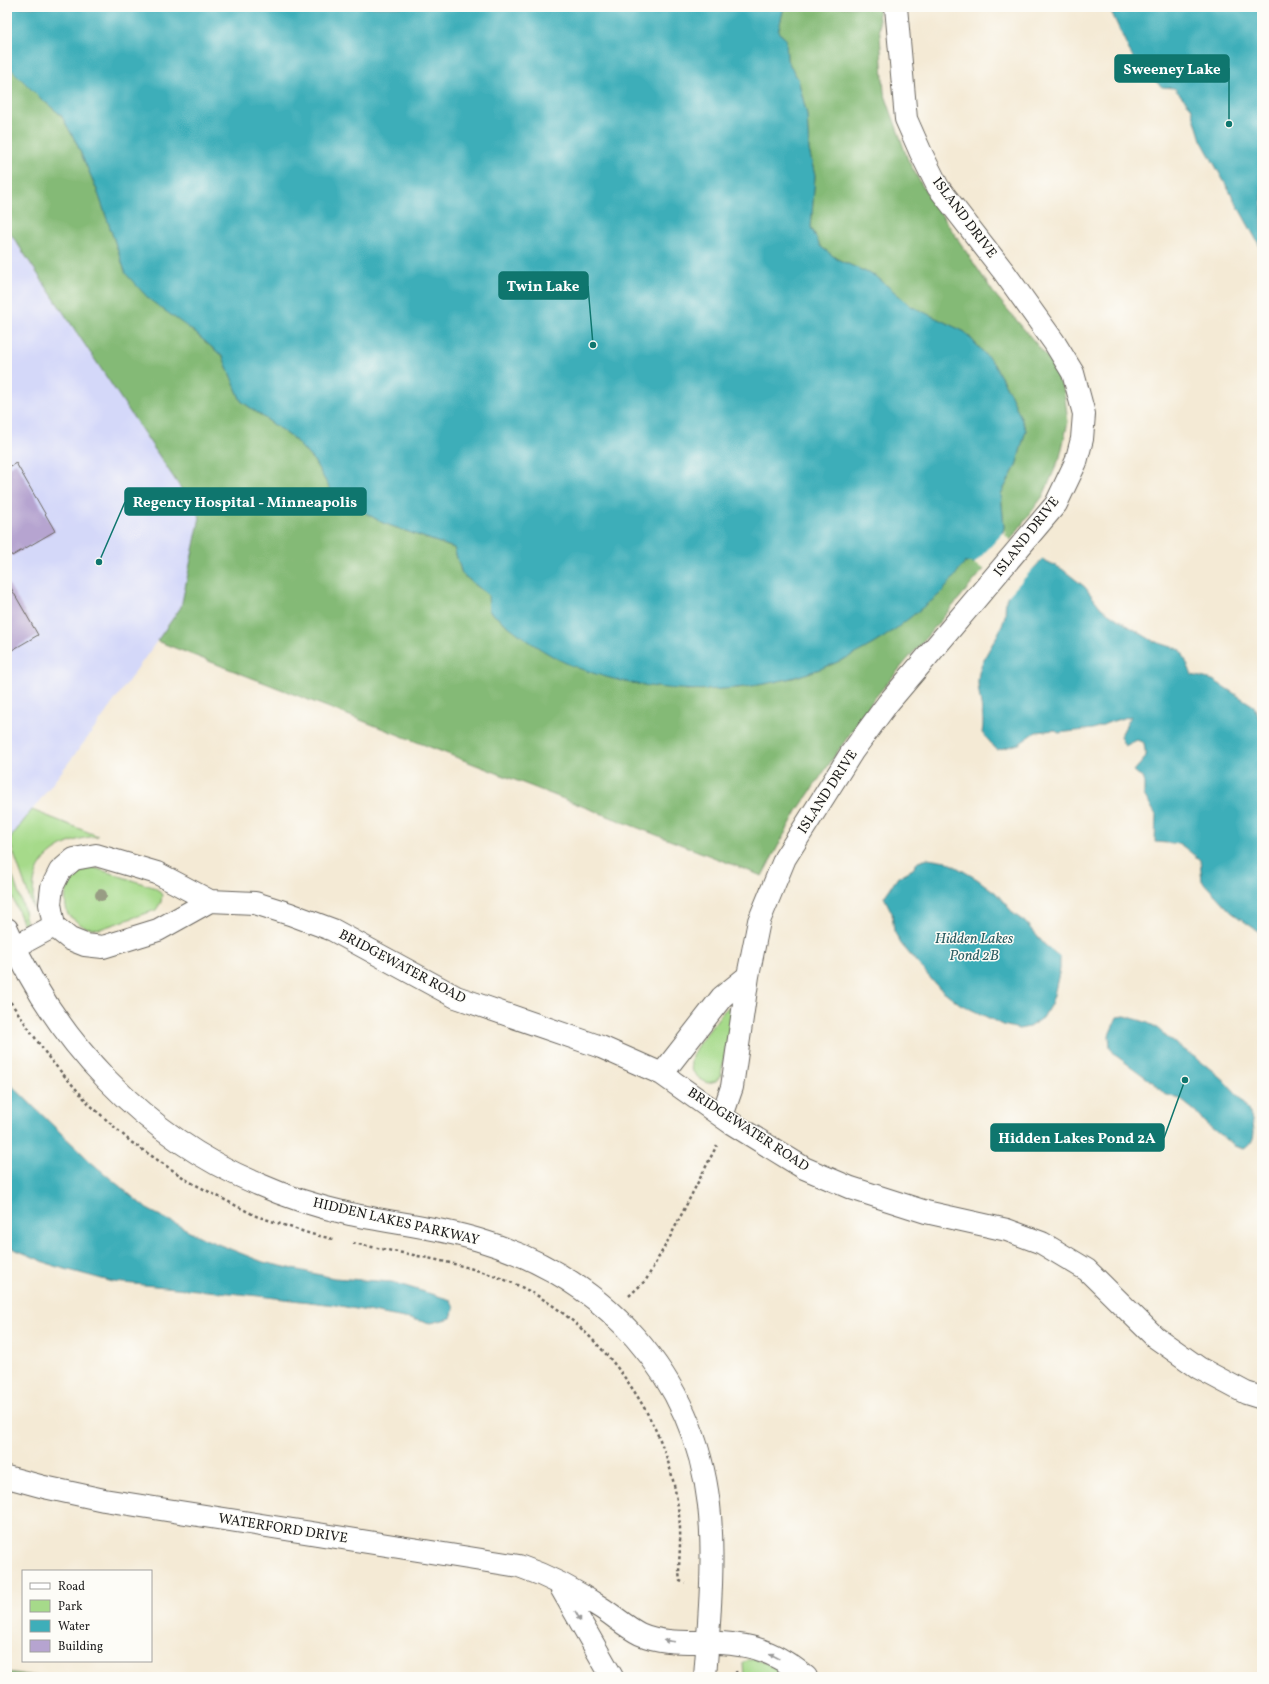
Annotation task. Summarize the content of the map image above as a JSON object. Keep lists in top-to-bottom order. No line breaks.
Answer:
{"streets":{"street":["ISLAND DRIVE","BRIDGEWATER ROAD","HIDDEN LAKES PARKWAY","WATERFORD DRIVE"]},"crossings":[["ISLAND DRIVE","BRIDGEWATER ROAD"],["HIDDEN LAKES PARKWAY","WATERFORD DRIVE"]],"water":["Hidden Lakes Pond 2B"],"places":["Sweeney Lake","Twin Lake","Regency Hospital - Minneapolis","Hidden Lakes Pond 2A"],"legend":["Road","Park","Water","Building"]}
